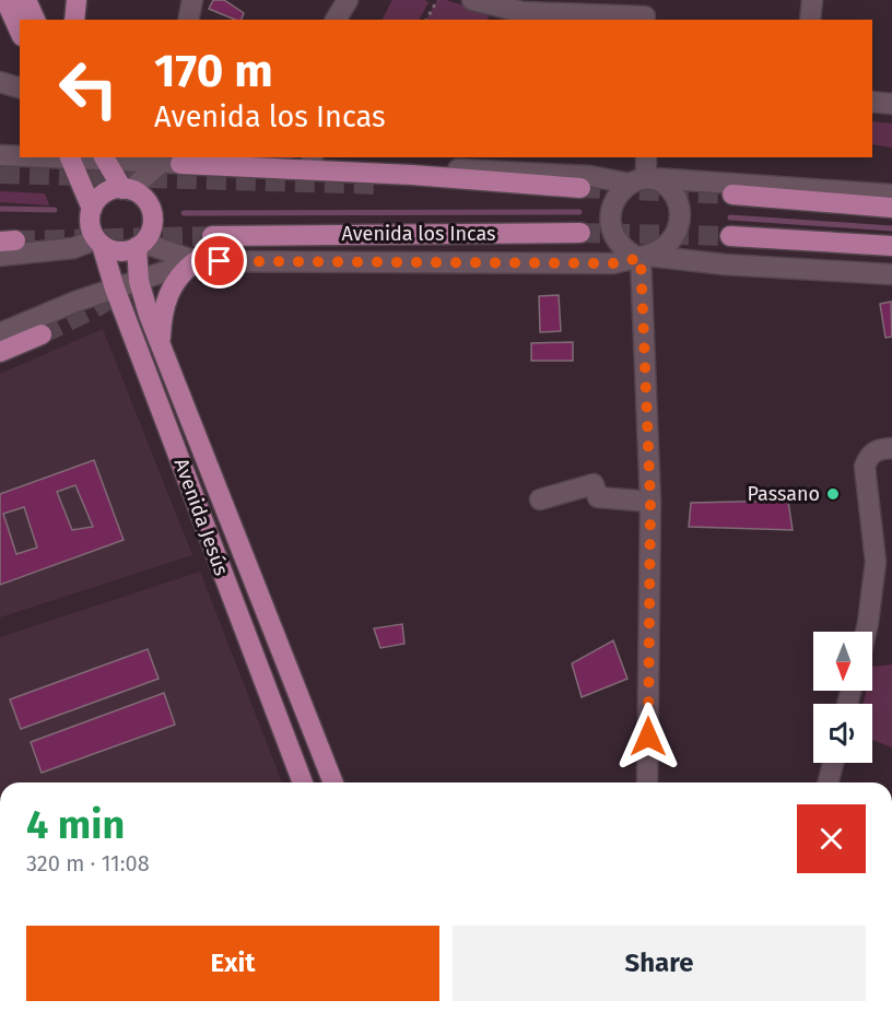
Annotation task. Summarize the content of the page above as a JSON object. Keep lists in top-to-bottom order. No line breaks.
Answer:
{"streets":{"main road":["Avenida los Incas","Avenida Jesús"]},"crossings":[["Avenida los Incas","Avenida Jesús"]],"places":["Passano"],"north":"bottom","page":{"turn":["170 m","Avenida los Incas"],"heading":["4 min","320 m · 11:08"],"buttons":["Exit","Share"]}}
